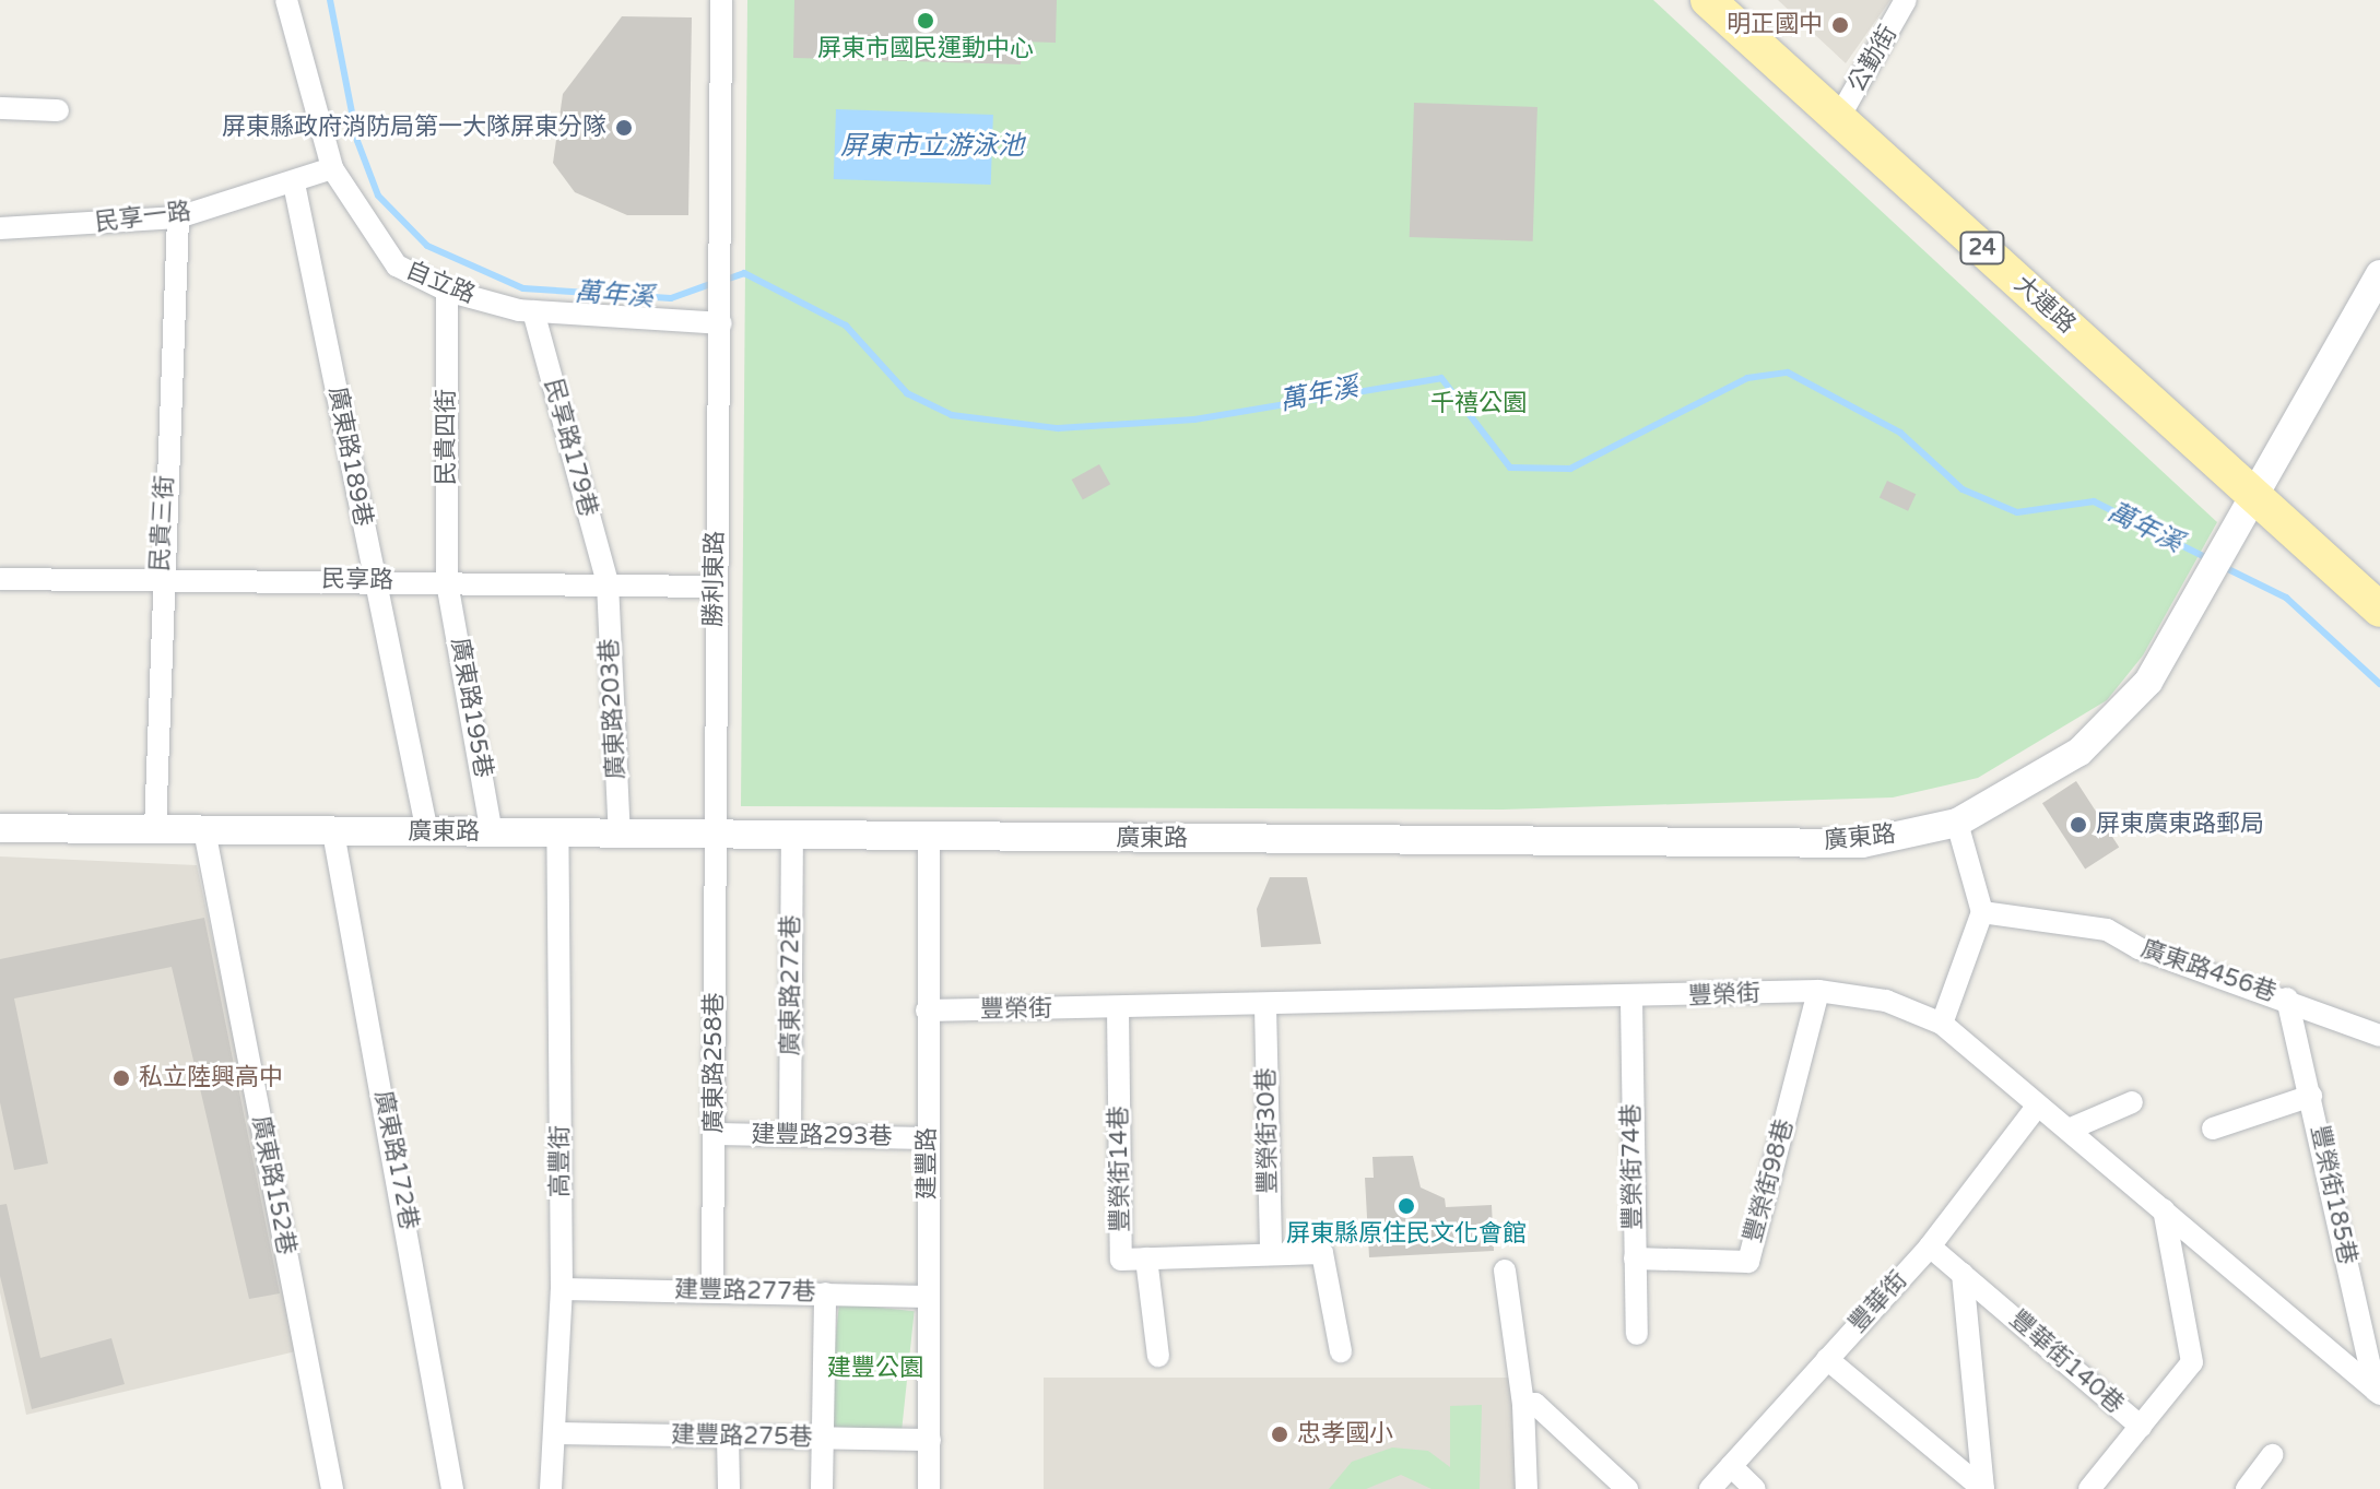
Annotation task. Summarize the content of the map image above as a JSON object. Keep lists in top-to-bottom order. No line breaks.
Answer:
{"streets":{"main road":["24","大連路"],"street":["公勤街","民享一路","自立路","民貴四街","民享路179巷","廣東路189巷","民貴三街","勝利東路","民享路","廣東路195巷","廣東路203巷","廣東路","廣東路456巷","廣東路272巷","豐榮街","廣東路258巷","豐榮街30巷","建豐路293巷","廣東路172巷","高豐街","建豐路","豐榮街74巷","豐榮街14巷","豐榮街98巷","廣東路152巷","豐榮街185巷","建豐路277巷","豐華街","豐華街140巷","建豐路275巷"]},"crossings":[["公勤街","大連路"],["民享一路","自立路"],["民享一路","廣東路189巷"],["民享一路","民貴三街"],["自立路","民貴四街"],["自立路","民享路179巷"],["自立路","勝利東路"],["大連路","廣東路"],["民貴四街","民享路"],["民貴四街","廣東路195巷"],["民享路179巷","民享路"],["民享路179巷","廣東路203巷"],["廣東路189巷","民享路"],["廣東路189巷","廣東路"],["民貴三街","民享路"],["民貴三街","廣東路"],["勝利東路","民享路"],["勝利東路","廣東路"],["勝利東路","廣東路258巷"],["民享路","廣東路195巷"],["民享路","廣東路203巷"],["廣東路195巷","廣東路"],["廣東路203巷","廣東路"],["廣東路","廣東路272巷"],["廣東路","廣東路258巷"],["廣東路","廣東路172巷"],["廣東路","高豐街"],["廣東路","建豐路"],["廣東路","廣東路152巷"],["廣東路456巷","豐榮街185巷"],["廣東路272巷","建豐路293巷"],["豐榮街","豐榮街30巷"],["豐榮街","建豐路"],["豐榮街","豐榮街74巷"],["豐榮街","豐榮街14巷"],["豐榮街","豐榮街98巷"],["豐榮街","豐榮街185巷"],["豐榮街","豐華街"],["豐榮街","豐華街140巷"],["廣東路258巷","建豐路293巷"],["廣東路258巷","建豐路277巷"],["建豐路293巷","建豐路"],["高豐街","建豐路277巷"],["高豐街","建豐路275巷"],["建豐路","建豐路277巷"],["建豐路","建豐路275巷"],["豐榮街74巷","豐榮街98巷"],["豐華街","豐華街140巷"]],"water":["屏東市立游泳池","萬年溪"],"parks":["千禧公園","建豐公園"],"places":["屏東市國民運動中心","明正國中","屏東縣政府消防局第一大隊屏東分隊","屏東廣東路郵局","私立陸興高中","屏東縣原住民文化會館","忠孝國小"]}
